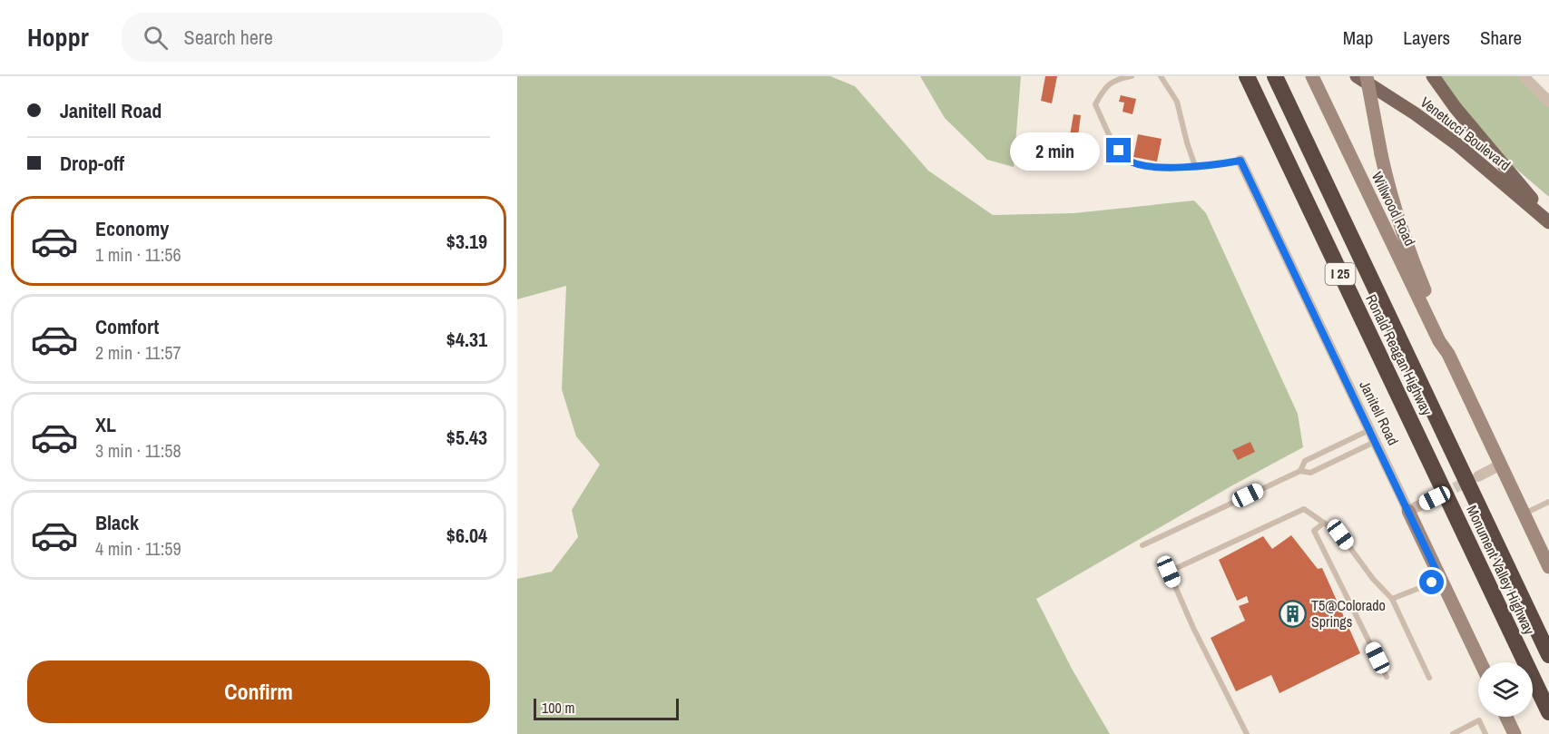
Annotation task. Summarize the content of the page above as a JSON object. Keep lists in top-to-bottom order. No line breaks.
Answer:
{"streets":{"highway":["I 25","Ronald Reagan Highway","Monument Valley Highway"],"main road":["Venetucci Boulevard"],"street":["Willwood Road","Janitell Road"]},"crossings":[["Ronald Reagan Highway","Monument Valley Highway"]],"places":{"building":["T5@Colorado Springs"]},"scale_bar":"100 m","page":{"header":"Hoppr","search":"Search here","nav":["Map","Layers","Share"],"banner":["Janitell Road","Drop-off"],"bubble":"2 min","list":[{"name":"Economy","note":"1 min · 11:56","value":"$3.19"},{"name":"Comfort","note":"2 min · 11:57","value":"$4.31"},{"name":"XL","note":"3 min · 11:58","value":"$5.43"},{"name":"Black","note":"4 min · 11:59","value":"$6.04"}],"buttons":"Confirm","scale":"100 m"}}
